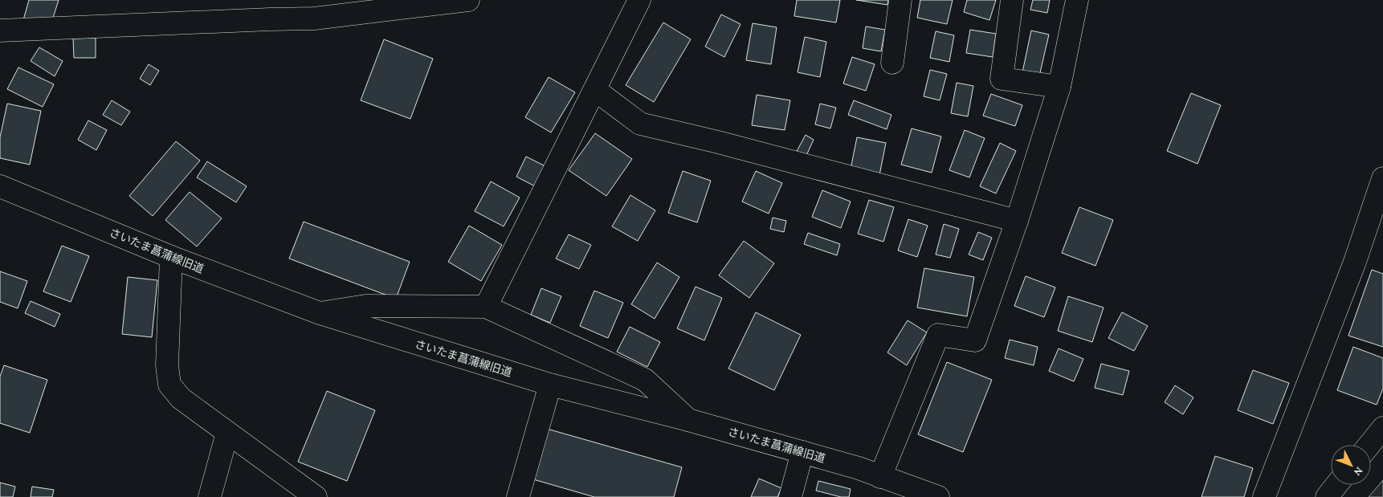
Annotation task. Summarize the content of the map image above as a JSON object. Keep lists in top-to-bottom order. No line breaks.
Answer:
{"streets":{"street":["さいたま菖蒲線旧道"]},"north":"bottom right"}
